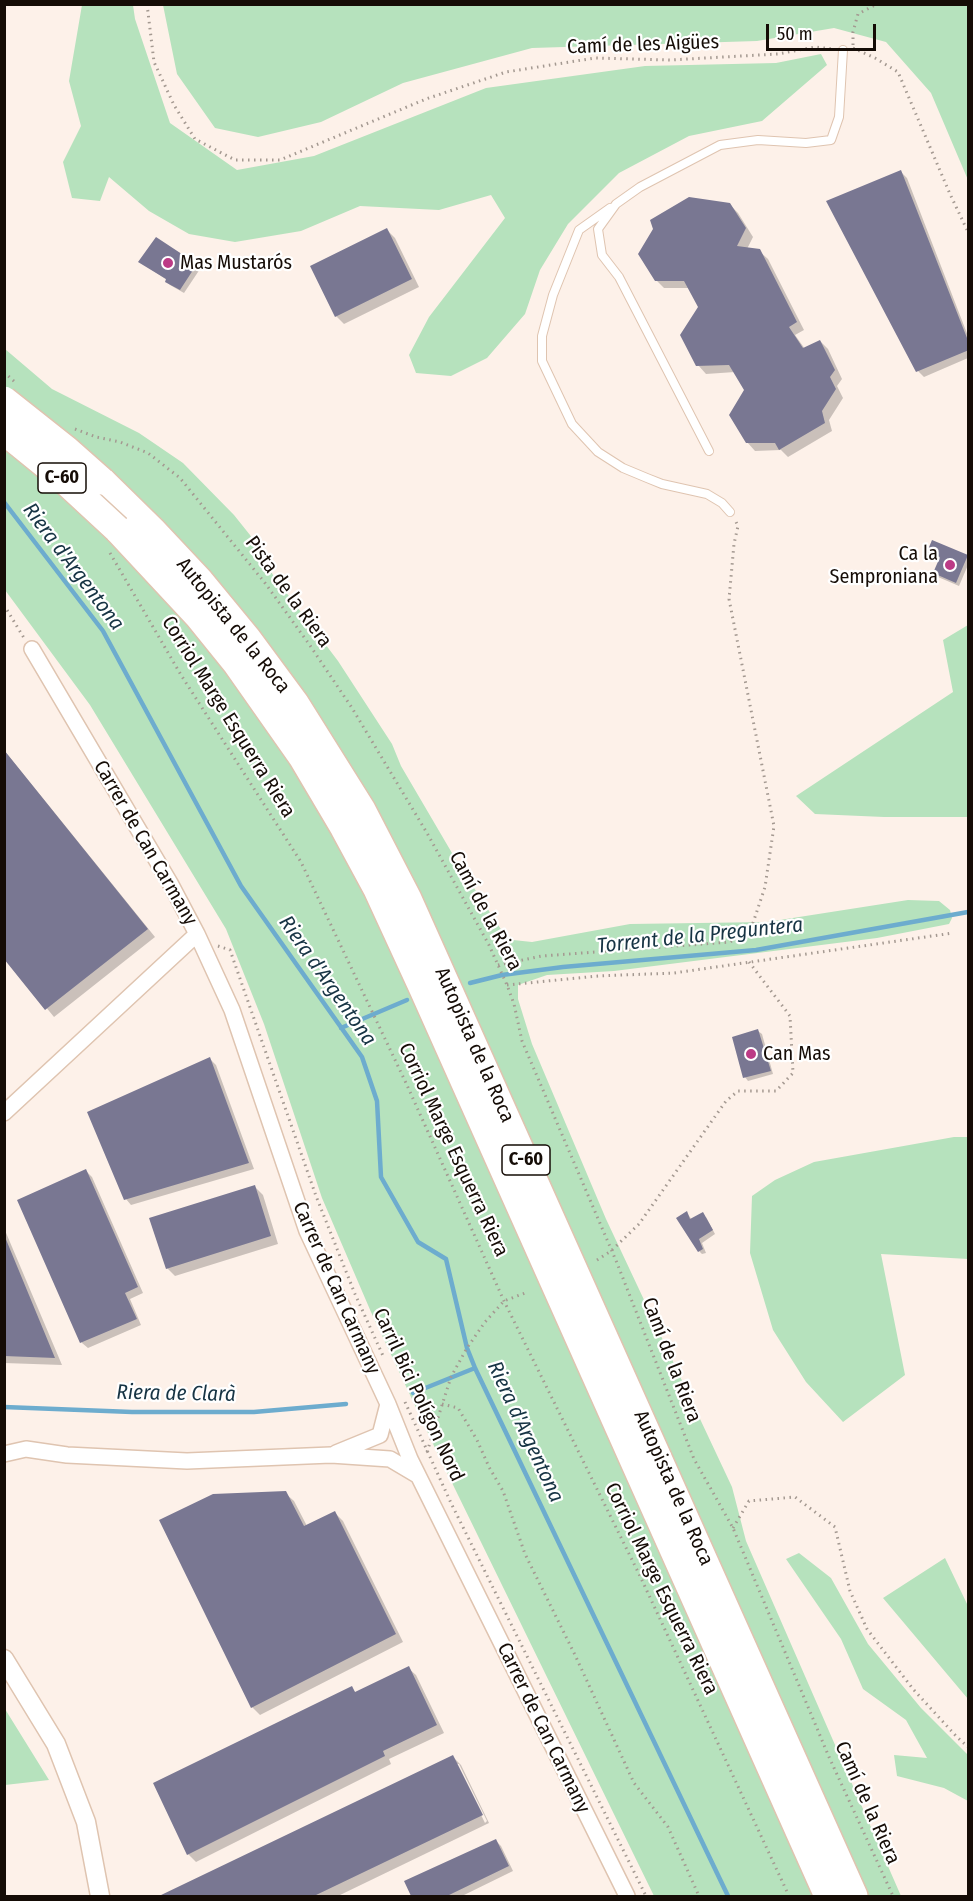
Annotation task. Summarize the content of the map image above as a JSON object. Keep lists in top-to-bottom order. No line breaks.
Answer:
{"streets":{"highway":["C-60","Autopista de la Roca"],"street":["Carrer de Can Carmany"],"path":["Camí de les Aigües","Pista de la Riera","Corriol Marge Esquerra Riera","Camí de la Riera","Carril Bici Polígon Nord"]},"crossings":[["C-60","Autopista de la Roca"],["C-60","Corriol Marge Esquerra Riera"],["Pista de la Riera","Camí de la Riera"],["Autopista de la Roca","Corriol Marge Esquerra Riera"]],"water":["Riera d'Argentona","Torrent de la Preguntera","Riera de Clarà"],"places":["Mas Mustarós","Ca la Semproniana","Can Mas"],"scale_bar":"50 m"}
